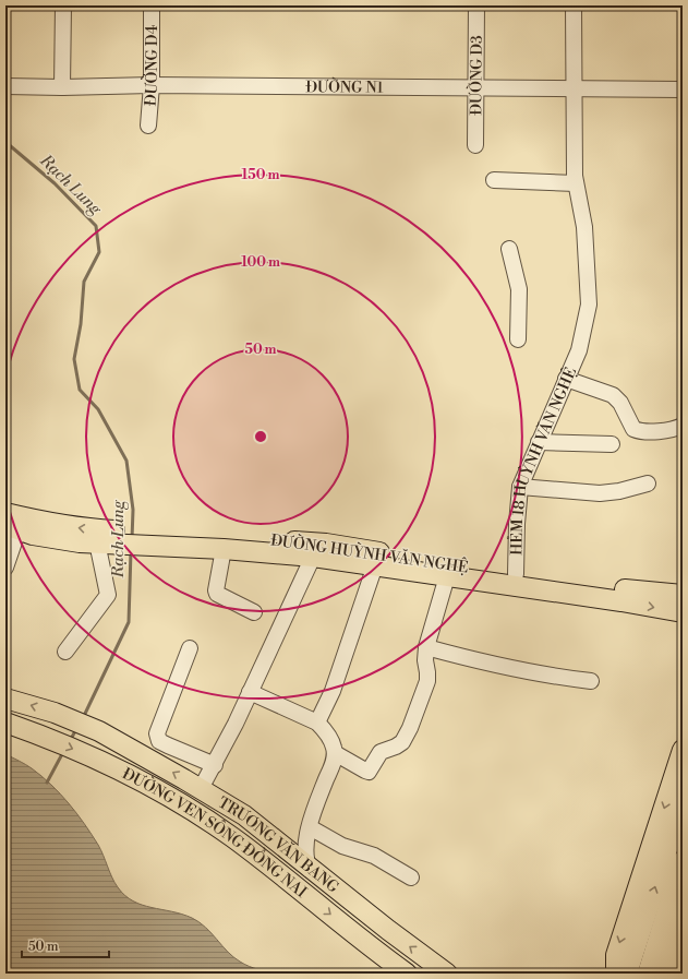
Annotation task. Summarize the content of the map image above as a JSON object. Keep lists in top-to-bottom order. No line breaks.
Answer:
{"streets":{"main road":["ĐƯỜNG HUỲNH VĂN NGHỆ","ĐƯỜNG VEN SÔNG ĐỒNG NAI","TRƯƠNG VĂN BANG"],"street":["ĐƯỜNG D4","ĐƯỜNG D3","ĐƯỜNG N1","HẺM 18 HUỲNH VĂN NGHỆ"]},"crossings":[["ĐƯỜNG D4","ĐƯỜNG N1"],["ĐƯỜNG D3","ĐƯỜNG N1"],["ĐƯỜNG N1","HẺM 18 HUỲNH VĂN NGHỆ"],["HẺM 18 HUỲNH VĂN NGHỆ","ĐƯỜNG HUỲNH VĂN NGHỆ"]],"one_way":["ĐƯỜNG VEN SÔNG ĐỒNG NAI","TRƯƠNG VĂN BANG"],"water":["Rạch Lung"],"scale_bar":"50 m","rings":["150 m","100 m","50 m"]}
